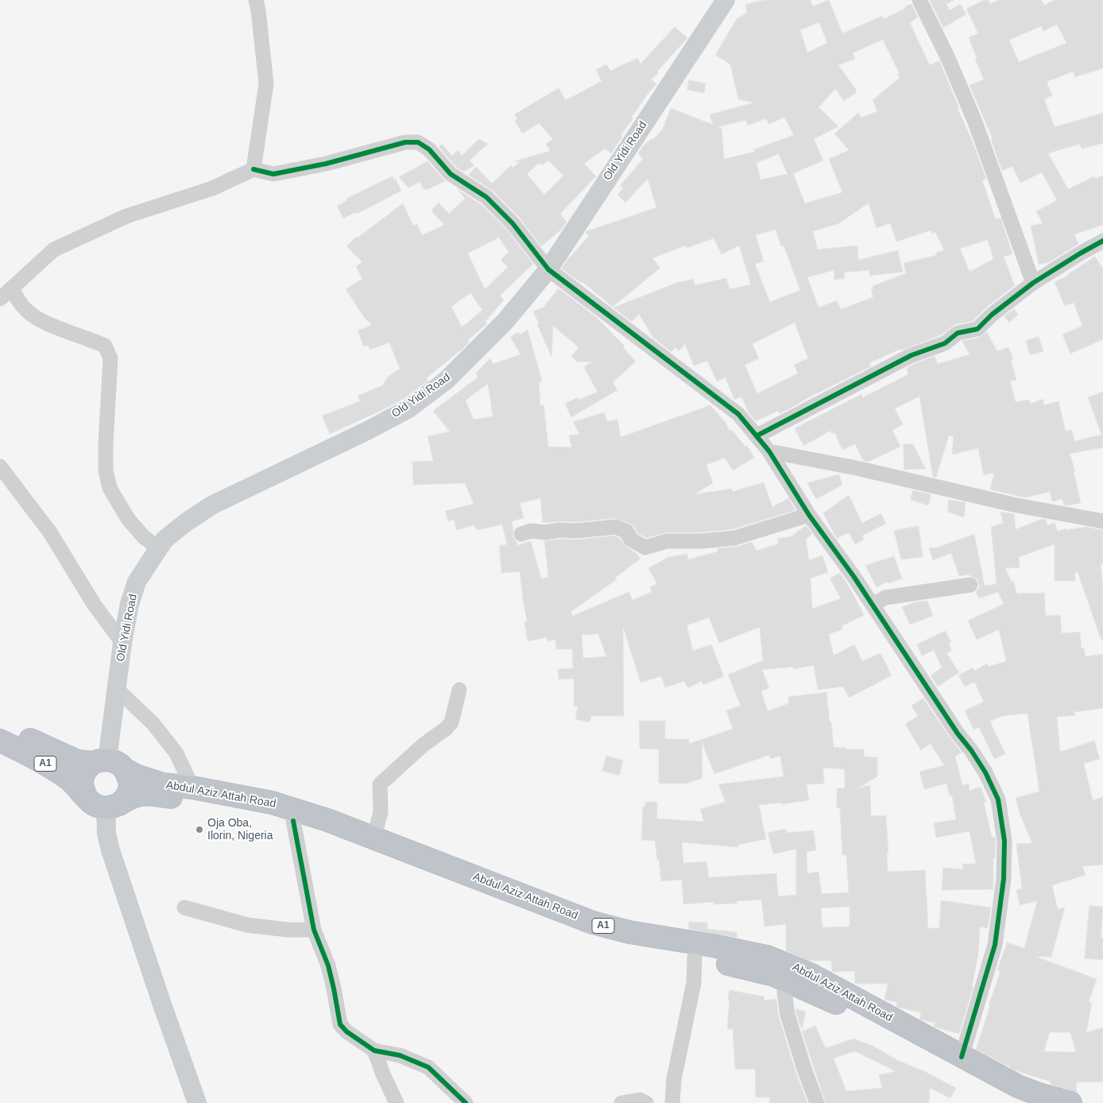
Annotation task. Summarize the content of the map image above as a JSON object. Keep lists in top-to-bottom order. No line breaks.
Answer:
{"streets":{"highway":["A1","Abdul Aziz Attah Road"],"main road":["Old Yidi Road"]},"crossings":[["Old Yidi Road","A1"],["Old Yidi Road","Abdul Aziz Attah Road"],["A1","Abdul Aziz Attah Road"]],"places":["Oja Oba, Ilorin, Nigeria"]}
